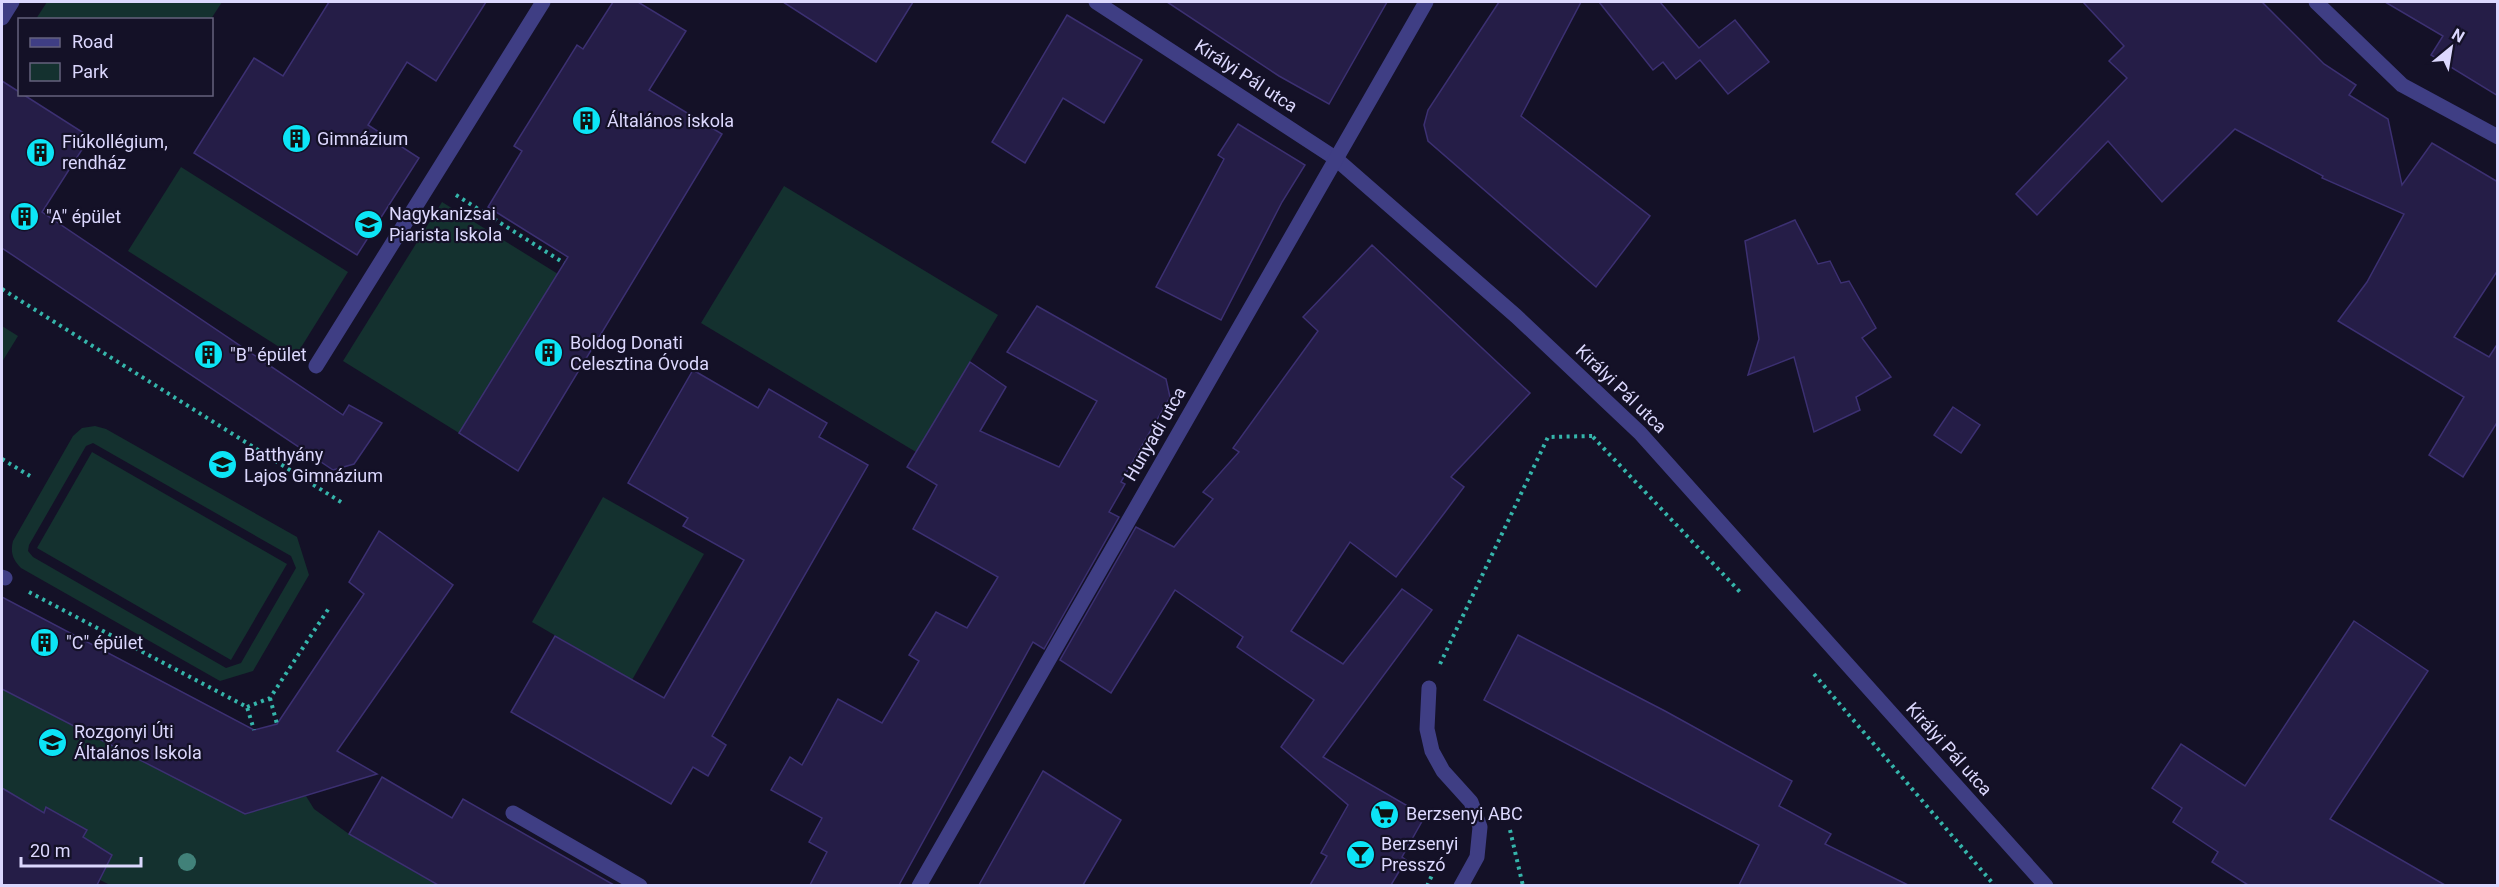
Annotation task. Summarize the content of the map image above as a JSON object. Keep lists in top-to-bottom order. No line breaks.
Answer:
{"streets":{"street":["Királyi Pál utca","Hunyadi utca"]},"crossings":[["Királyi Pál utca","Hunyadi utca"]],"places":{"building":["Általános iskola","Gimnázium","Fiúkollégium, rendház","\"A\" épület","Boldog Donati Celesztina Óvoda","\"B\" épület","\"C\" épület"],"school or university":["Nagykanizsai Piarista Iskola","Batthyány Lajos Gimnázium","Rozgonyi Úti Általános Iskola"],"supermarket":["Berzsenyi ABC"],"bar":["Berzsenyi Presszó"]},"legend":["Road","Park"],"scale_bar":"20 m","north":"top right"}
